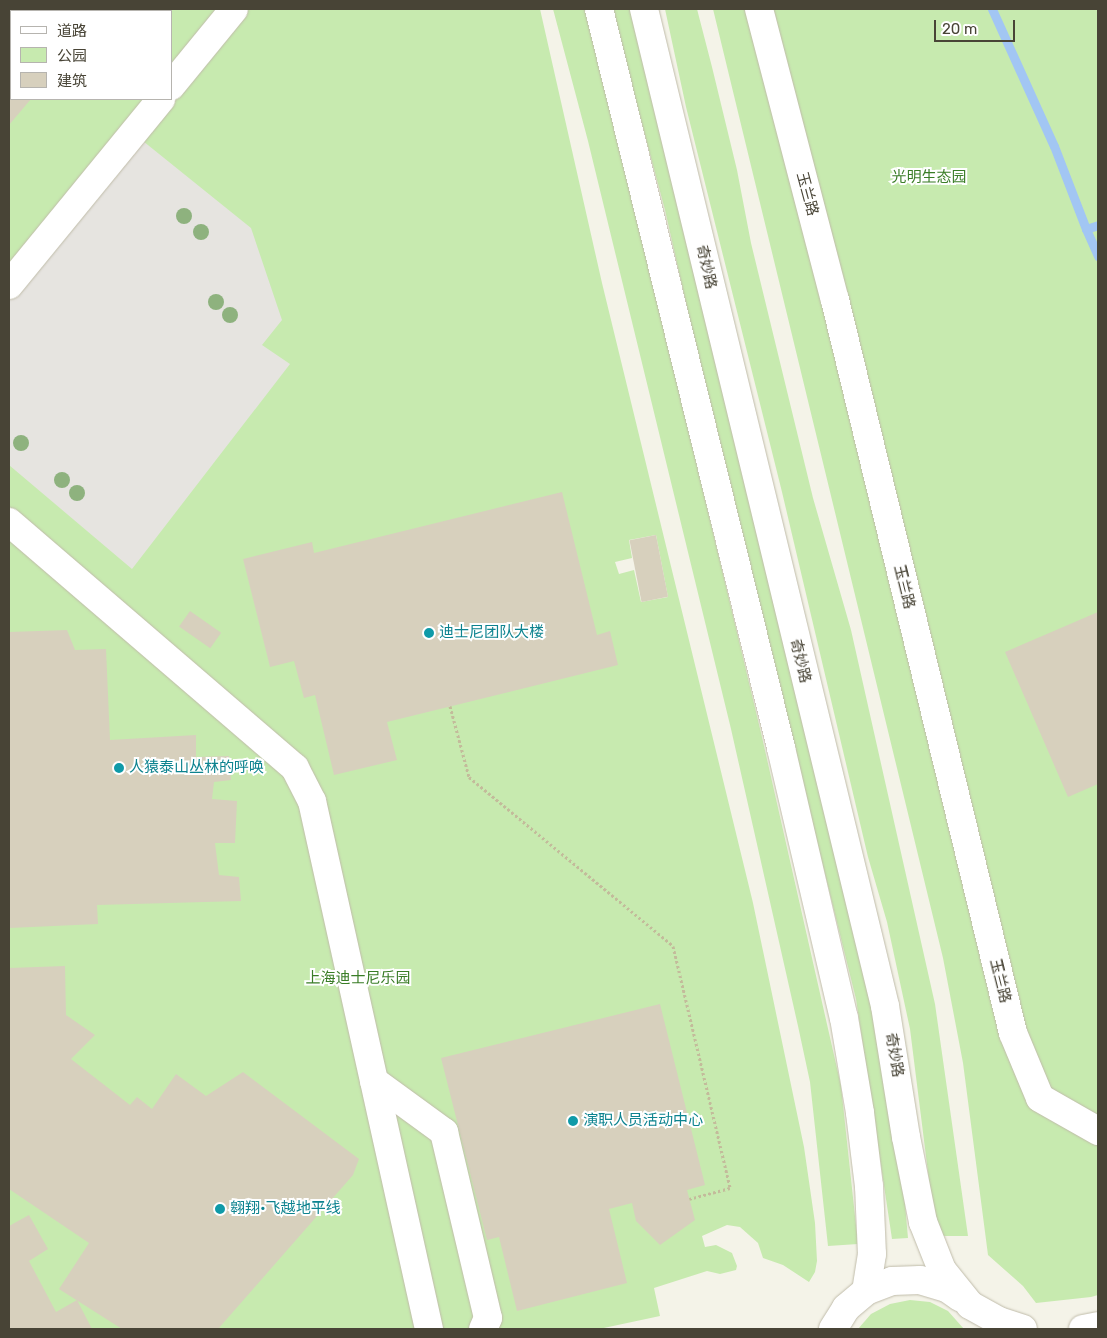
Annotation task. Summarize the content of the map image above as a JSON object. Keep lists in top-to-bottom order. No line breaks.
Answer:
{"streets":{"street":["玉兰路","奇妙路"]},"parks":["光明生态园","上海迪士尼乐园"],"places":["迪士尼团队大楼","人猿泰山丛林的呼唤","演职人员活动中心","翱翔•飞越地平线"],"legend":["道路","公园","建筑"],"scale_bar":"20 m"}
